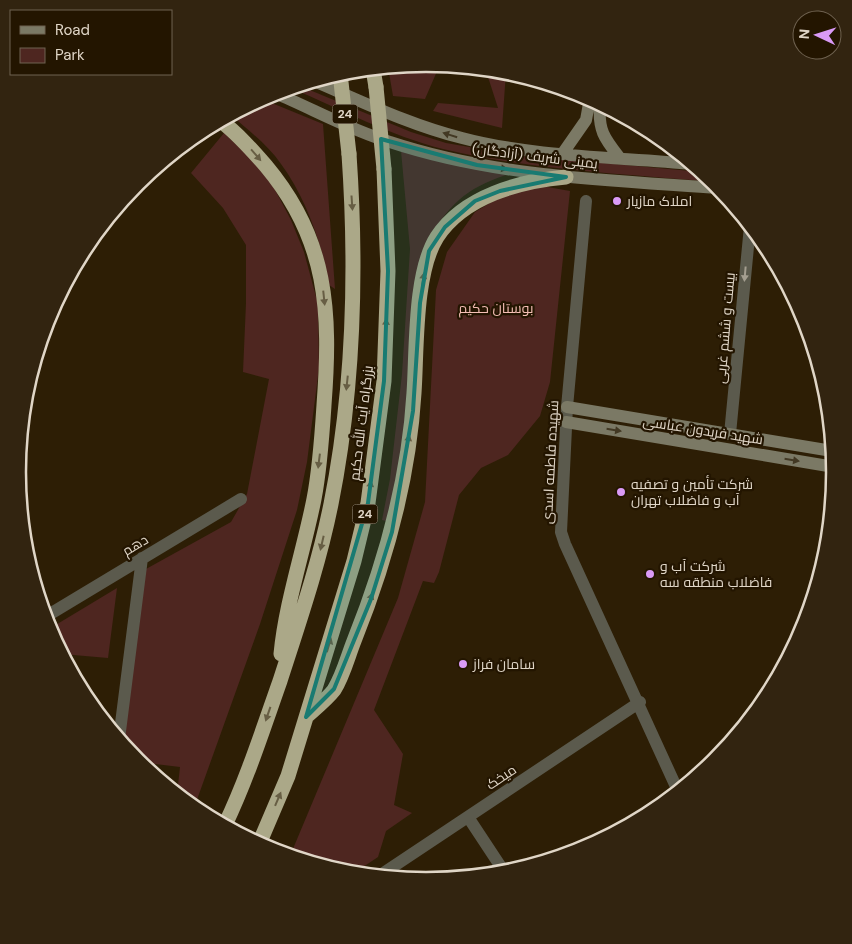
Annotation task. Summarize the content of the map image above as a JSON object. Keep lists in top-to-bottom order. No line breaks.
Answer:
{"streets":{"highway":["24","بزرگراه آیت الله حکیم"],"main road":["یمینی شریف (آزادگان)","شهید فریدون عباسی"],"street":["بیست و ششم غربی","شهیده فاطمه اسدی","دهم","میخک"]},"crossings":[["بیست و ششم غربی","شهید فریدون عباسی"],["شهید فریدون عباسی","شهیده فاطمه اسدی"],["شهیده فاطمه اسدی","میخک"]],"one_way":["بیست و ششم غربی"],"parks":["بوستان حکیم"],"places":["املاک مازیار","شركت تأمين و تصفيه آب و فاضلاب تهران","شرکت آب و فاضلاب منطقه سه","سامان فراز"],"legend":["Road","Park"],"north":"left"}
